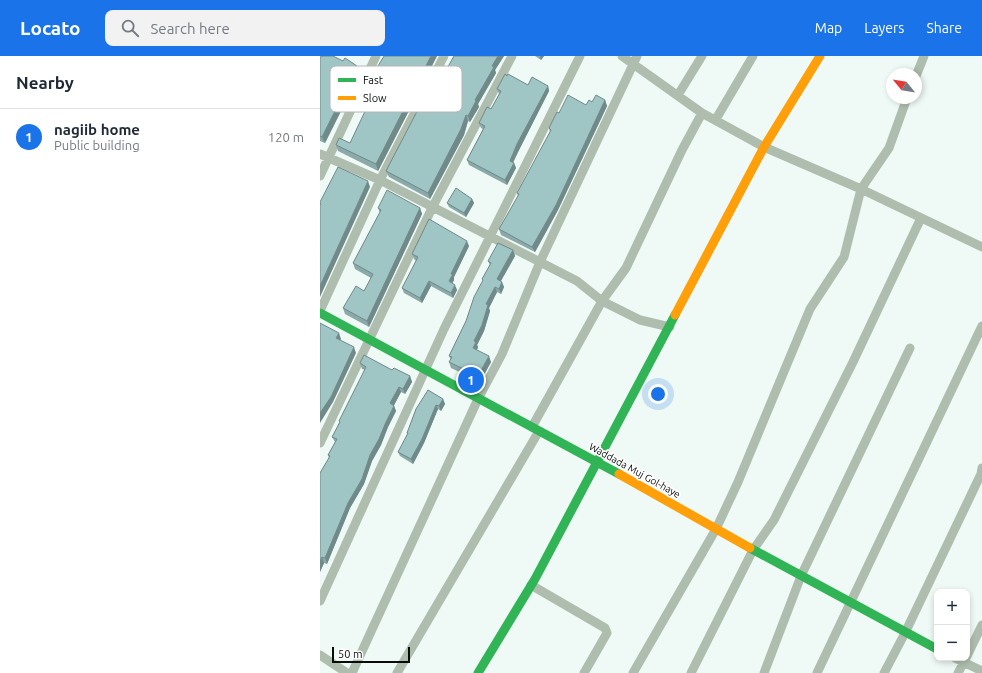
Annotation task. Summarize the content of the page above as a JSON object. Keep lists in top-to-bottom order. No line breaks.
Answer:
{"streets":{"main road":["Waddada Muj Gol-haye"]},"legend":["Fast","Slow"],"scale_bar":"50 m","north":"top left","page":{"header":"Locato","search":"Search here","nav":["Map","Layers","Share"],"heading":"Nearby","list":[{"mark":"1","name":"nagiib home","note":"Public building","value":"120 m"}],"pins":"1","map_buttons":["+","−"],"scale":"50 m"}}
